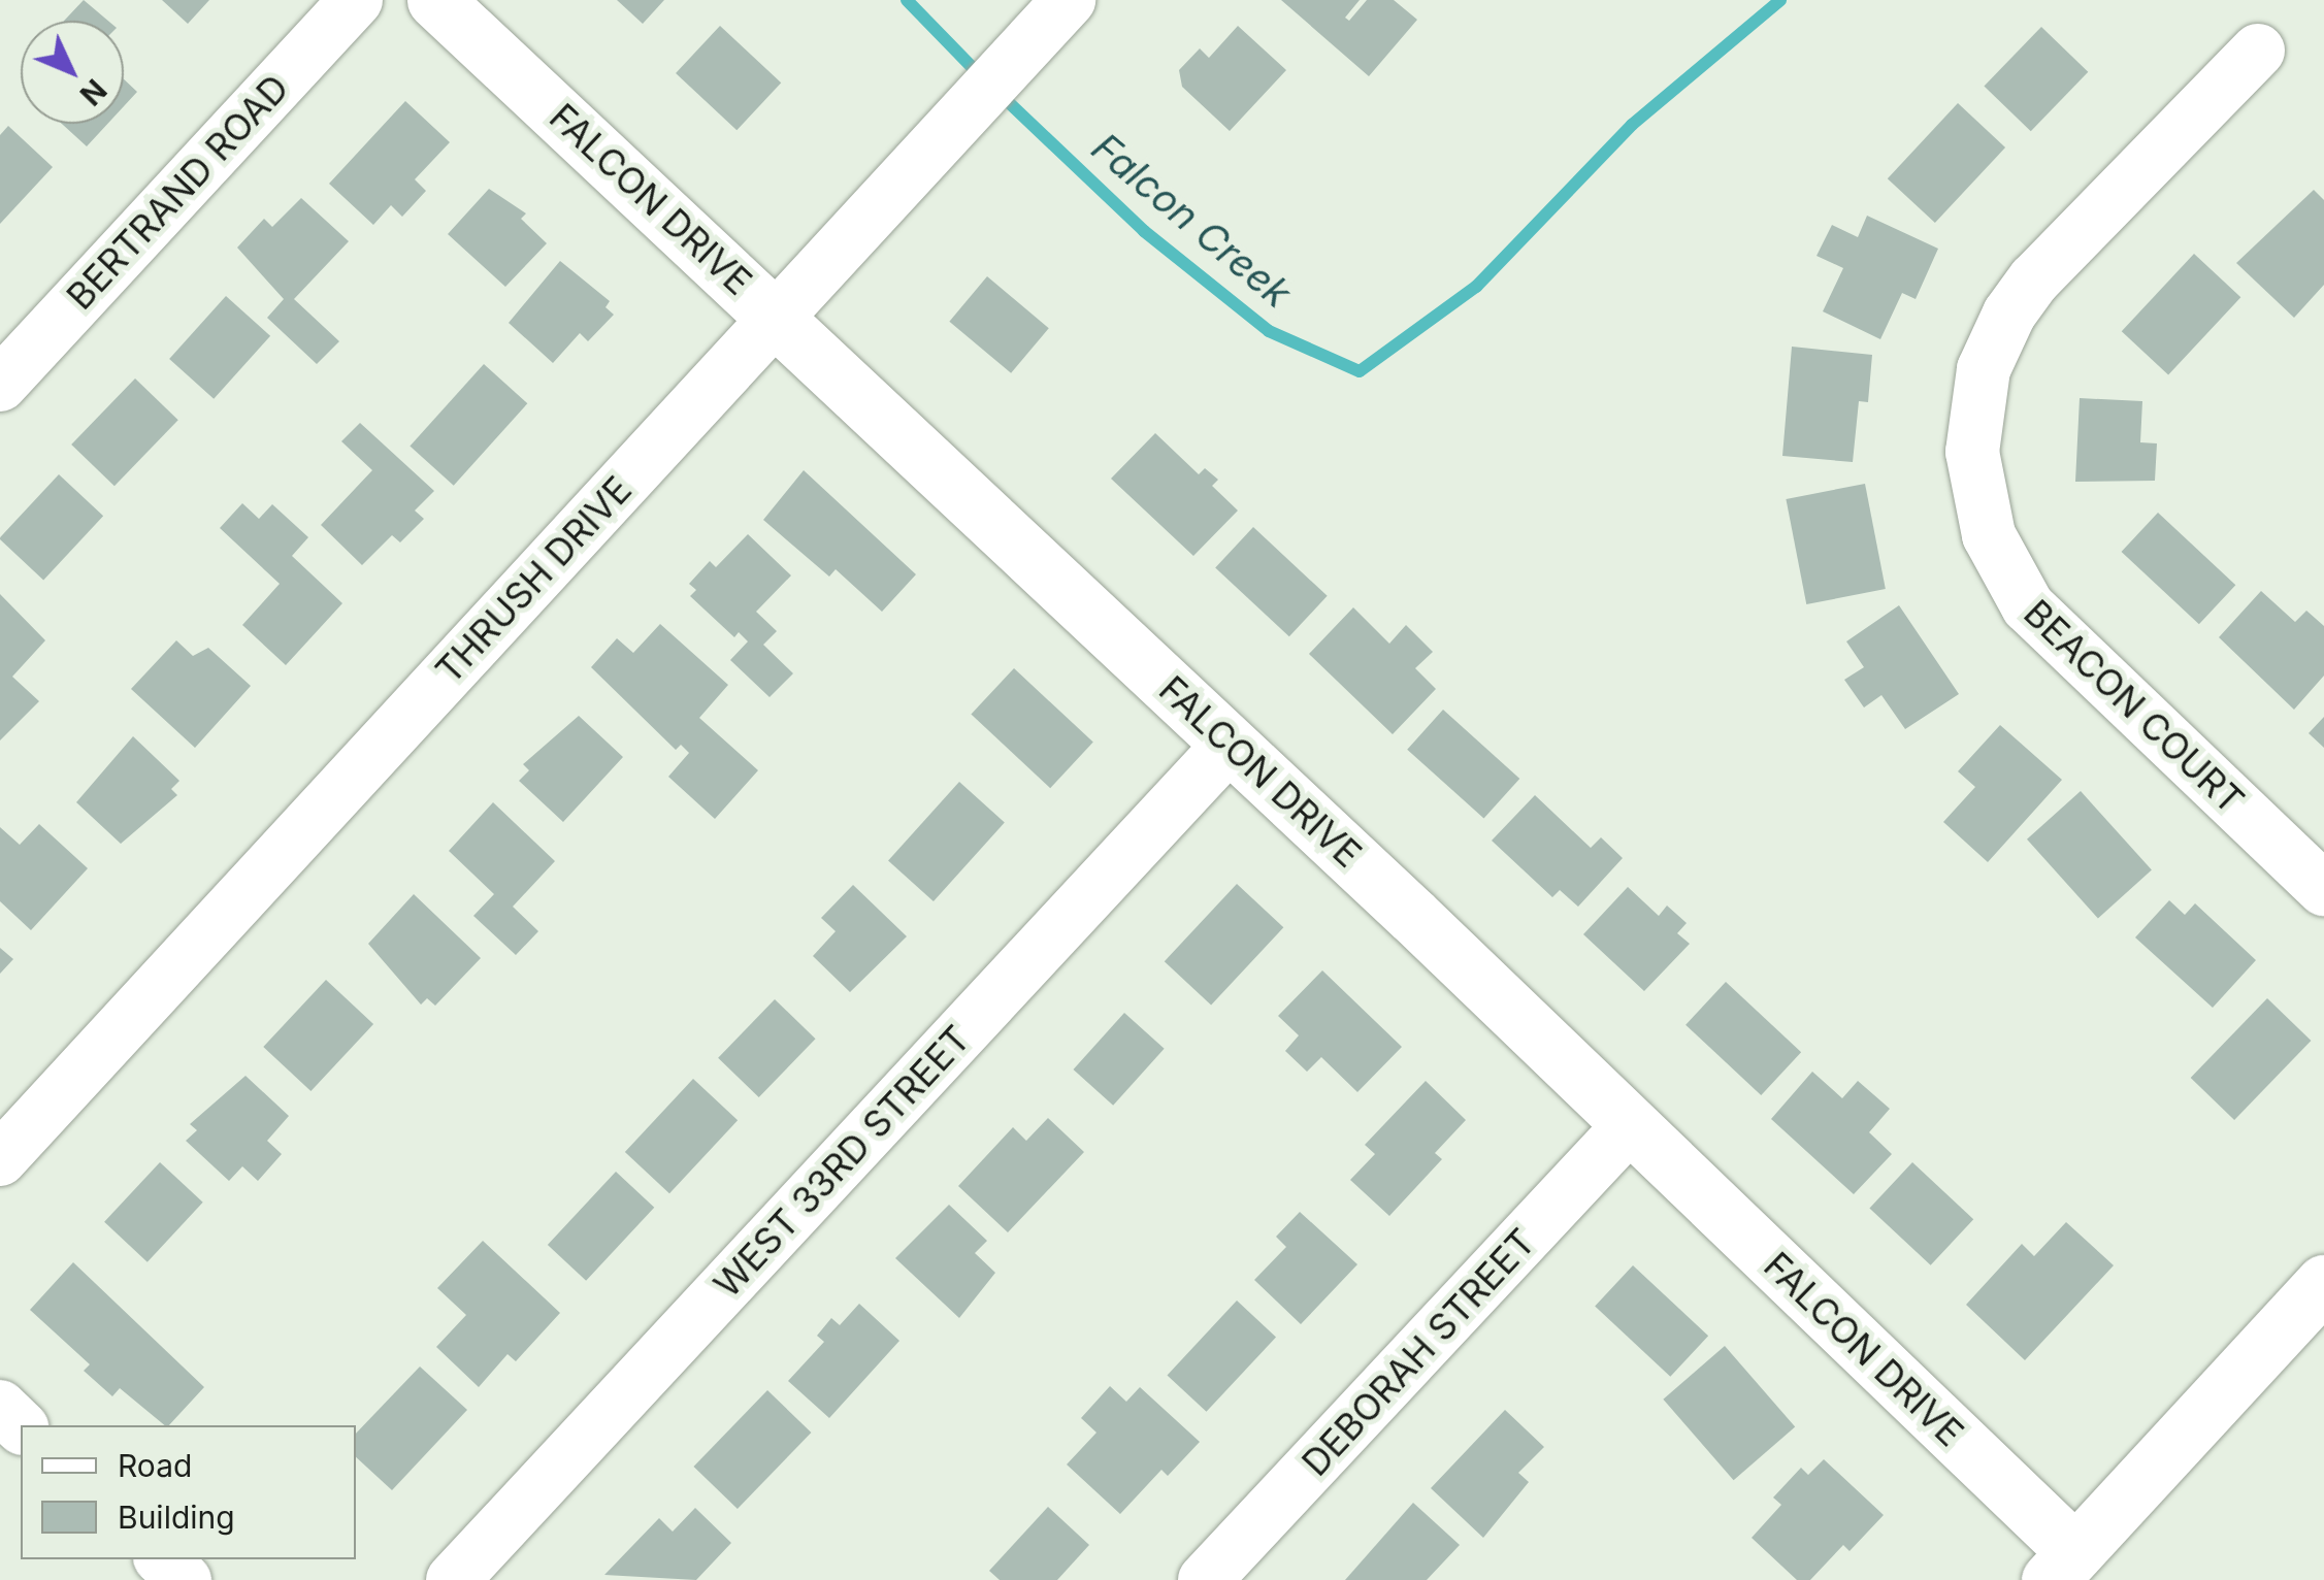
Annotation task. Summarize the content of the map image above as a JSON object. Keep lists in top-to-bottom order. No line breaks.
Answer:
{"streets":{"street":["BERTRAND ROAD","FALCON DRIVE","THRUSH DRIVE","BEACON COURT","WEST 33RD STREET","DEBORAH STREET"]},"crossings":[["FALCON DRIVE","THRUSH DRIVE"],["FALCON DRIVE","WEST 33RD STREET"],["FALCON DRIVE","DEBORAH STREET"]],"water":["Falcon Creek"],"legend":["Road","Building"],"north":"bottom right"}
